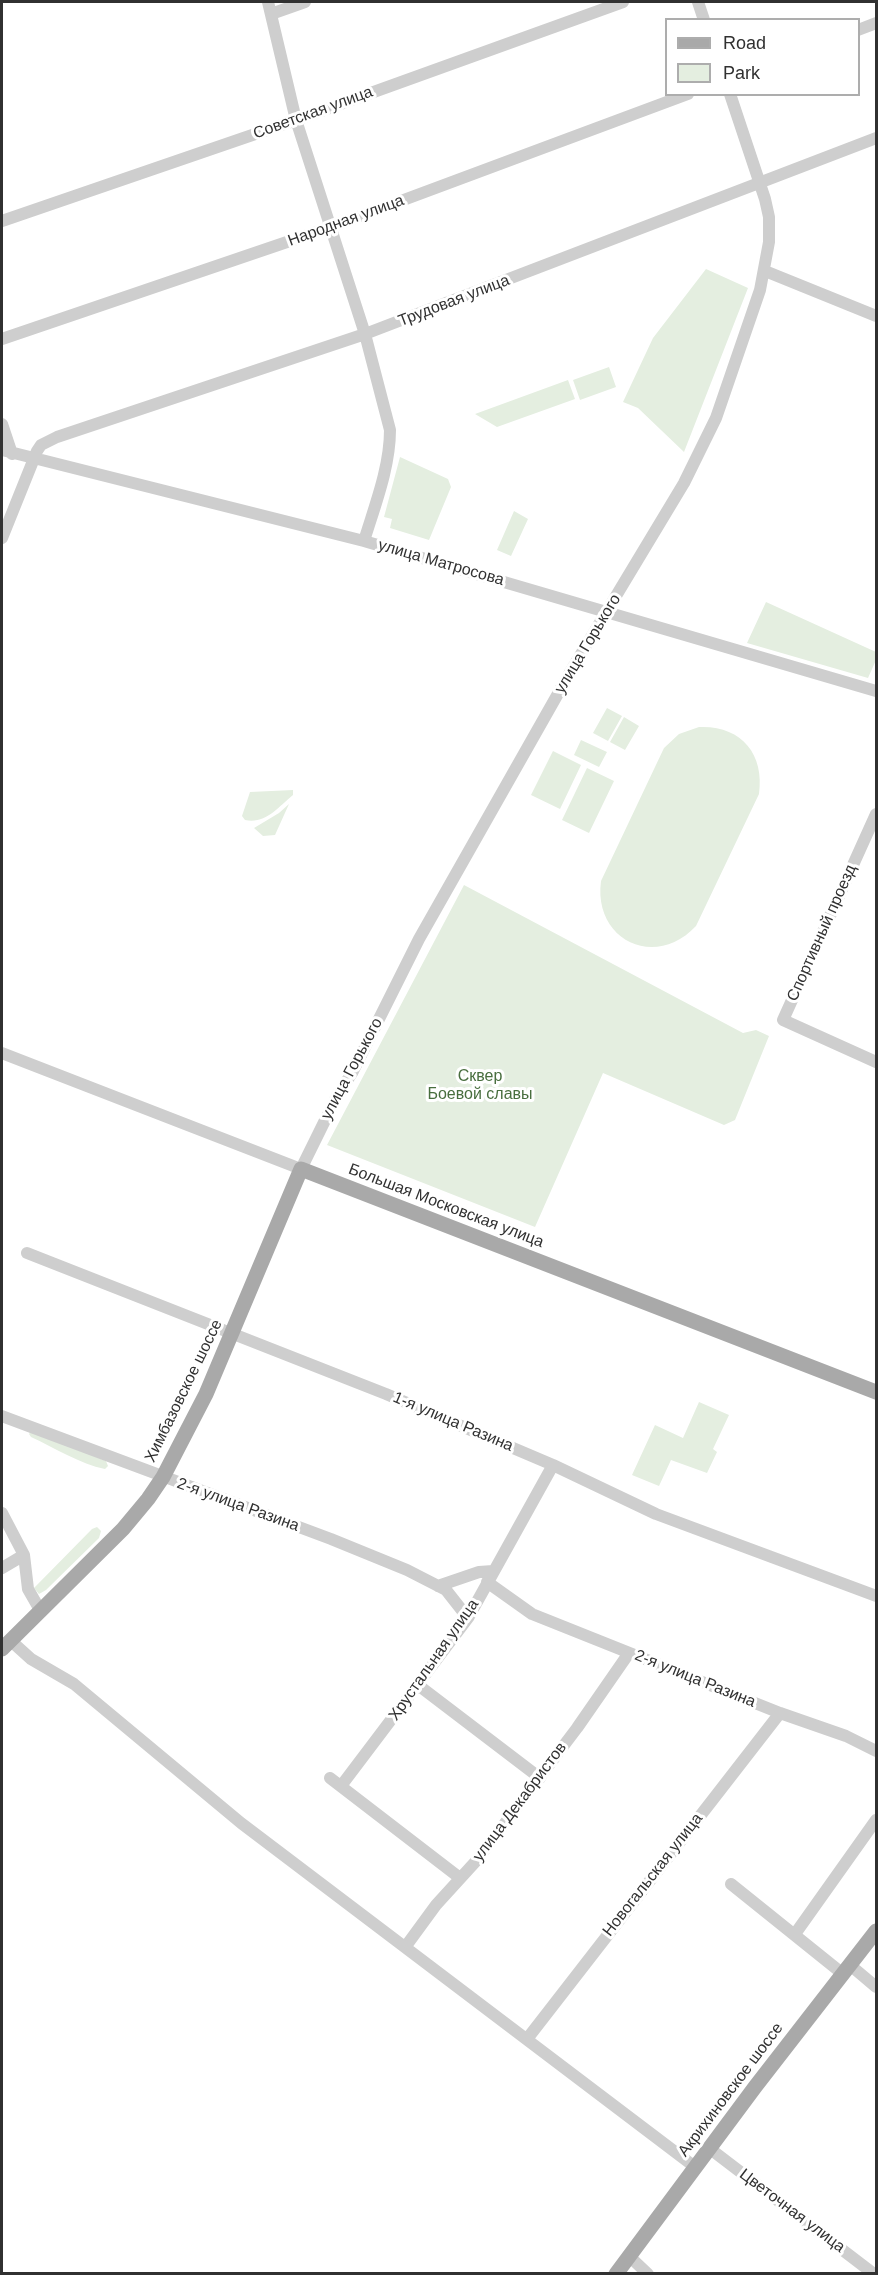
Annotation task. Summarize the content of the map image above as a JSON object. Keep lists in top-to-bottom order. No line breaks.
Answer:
{"streets":{"main road":["Большая Московская улица","Химбазовское шоссе","Акрихиновское шоссе"],"street":["Советская улица","Народная улица","Трудовая улица","улица Матросова","улица Горького","Спортивный проезд","1-я улица Разина","2-я улица Разина","Хрустальная улица","улица Декабристов","Новогальская улица","Цветочная улица"]},"crossings":[["Трудовая улица","улица Матросова"],["Трудовая улица","улица Горького"],["улица Матросова","улица Горького"],["улица Горького","Большая Московская улица"],["улица Горького","Химбазовское шоссе"],["Большая Московская улица","Химбазовское шоссе"],["Химбазовское шоссе","1-я улица Разина"],["Химбазовское шоссе","2-я улица Разина"],["1-я улица Разина","Хрустальная улица"],["2-я улица Разина","Хрустальная улица"],["2-я улица Разина","улица Декабристов"],["2-я улица Разина","Новогальская улица"],["Акрихиновское шоссе","Цветочная улица"]],"parks":["Сквер Боевой славы"],"legend":["Road","Park"]}
